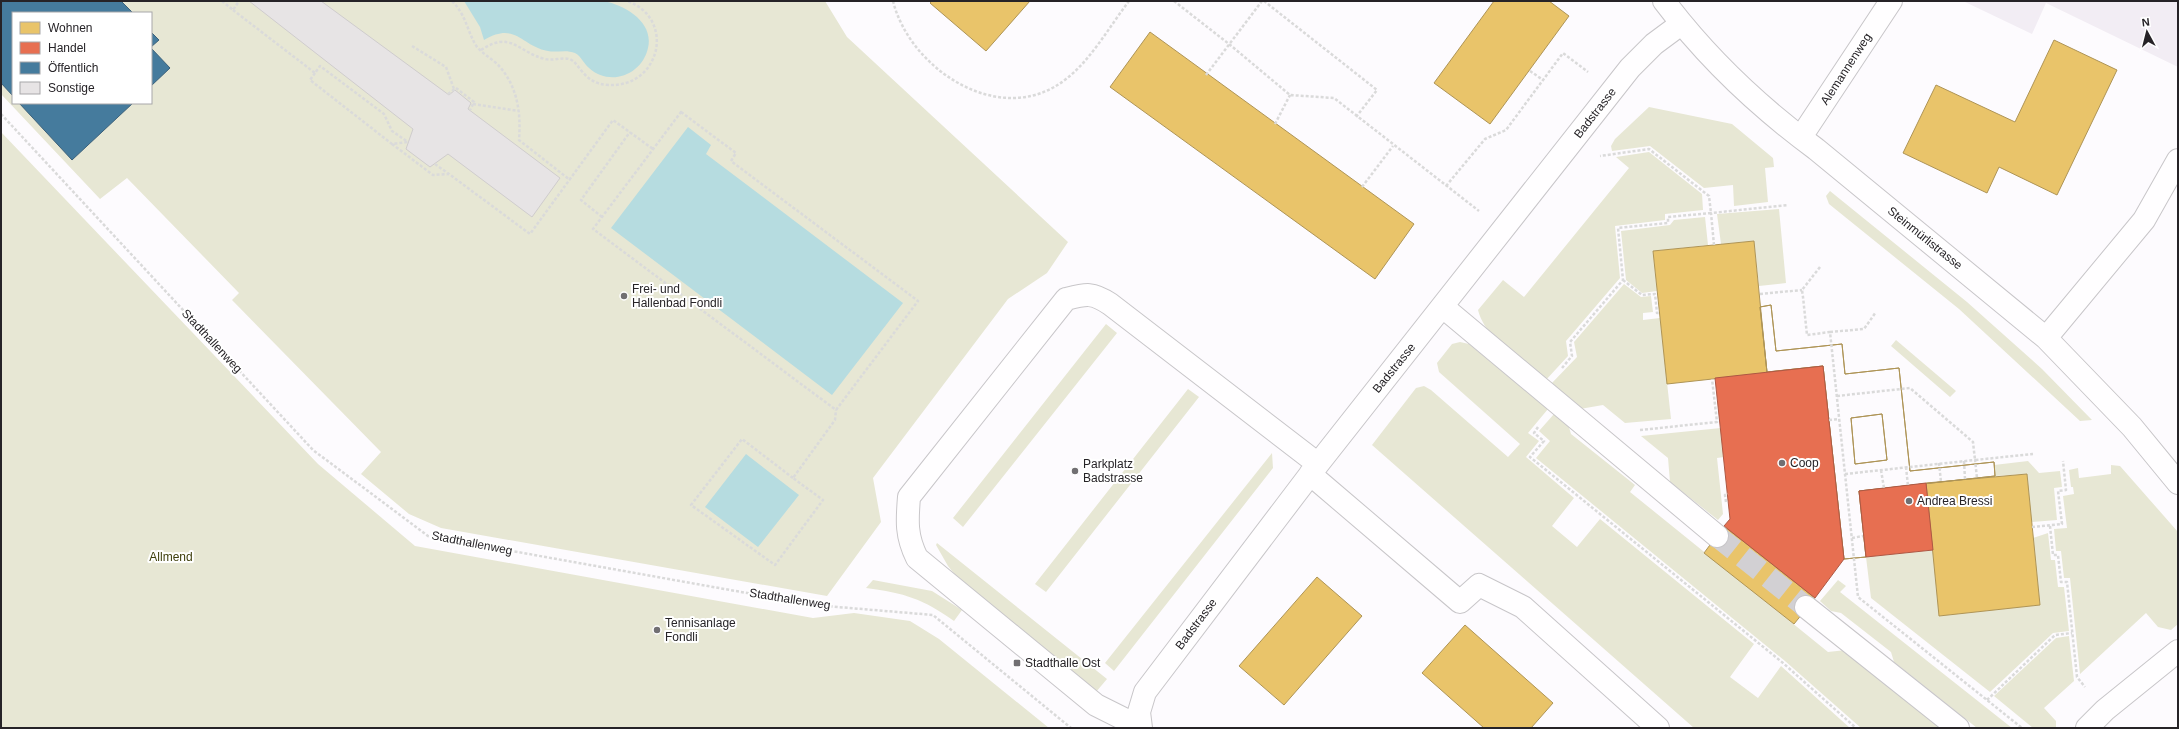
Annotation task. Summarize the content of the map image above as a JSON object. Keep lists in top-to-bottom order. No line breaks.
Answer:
{"streets":{"street":["Alemannenweg","Badstrasse","Steinmürlistrasse"],"path":["Stadthallenweg"]},"crossings":[["Alemannenweg","Steinmürlistrasse"],["Badstrasse","Steinmürlistrasse"]],"parks":["Allmend"],"places":{"other":["Frei- und Hallenbad Fondli","Coop","Parkplatz Badstrasse","Andrea Bressi","Tennisanlage Fondli"],"transit":["Stadthalle Ost"]},"legend":["Wohnen","Handel","Öffentlich","Sonstige"],"north":"top"}
